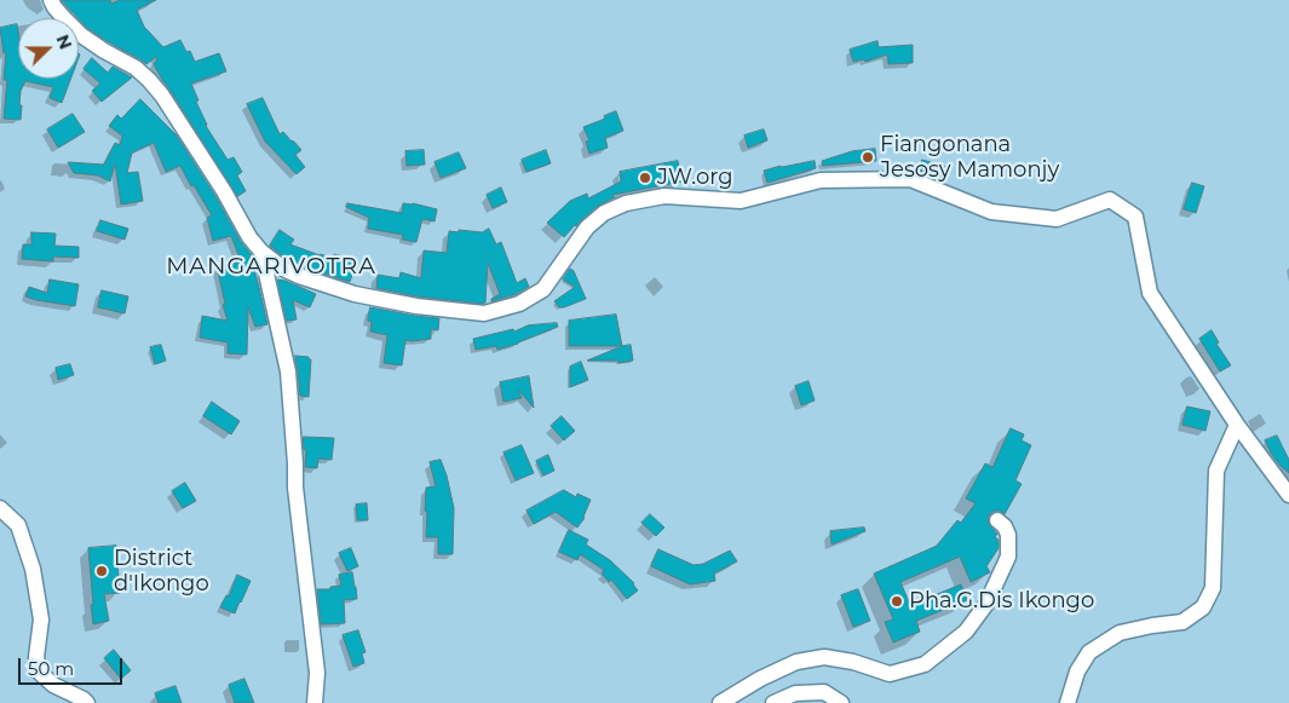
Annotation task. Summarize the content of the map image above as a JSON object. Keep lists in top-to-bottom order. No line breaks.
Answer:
{"districts":["MANGARIVOTRA"],"places":["Fiangonana Jesosy Mamonjy","JW.org","District d'Ikongo","Pha.G.Dis Ikongo"],"scale_bar":"50 m","north":"right"}
